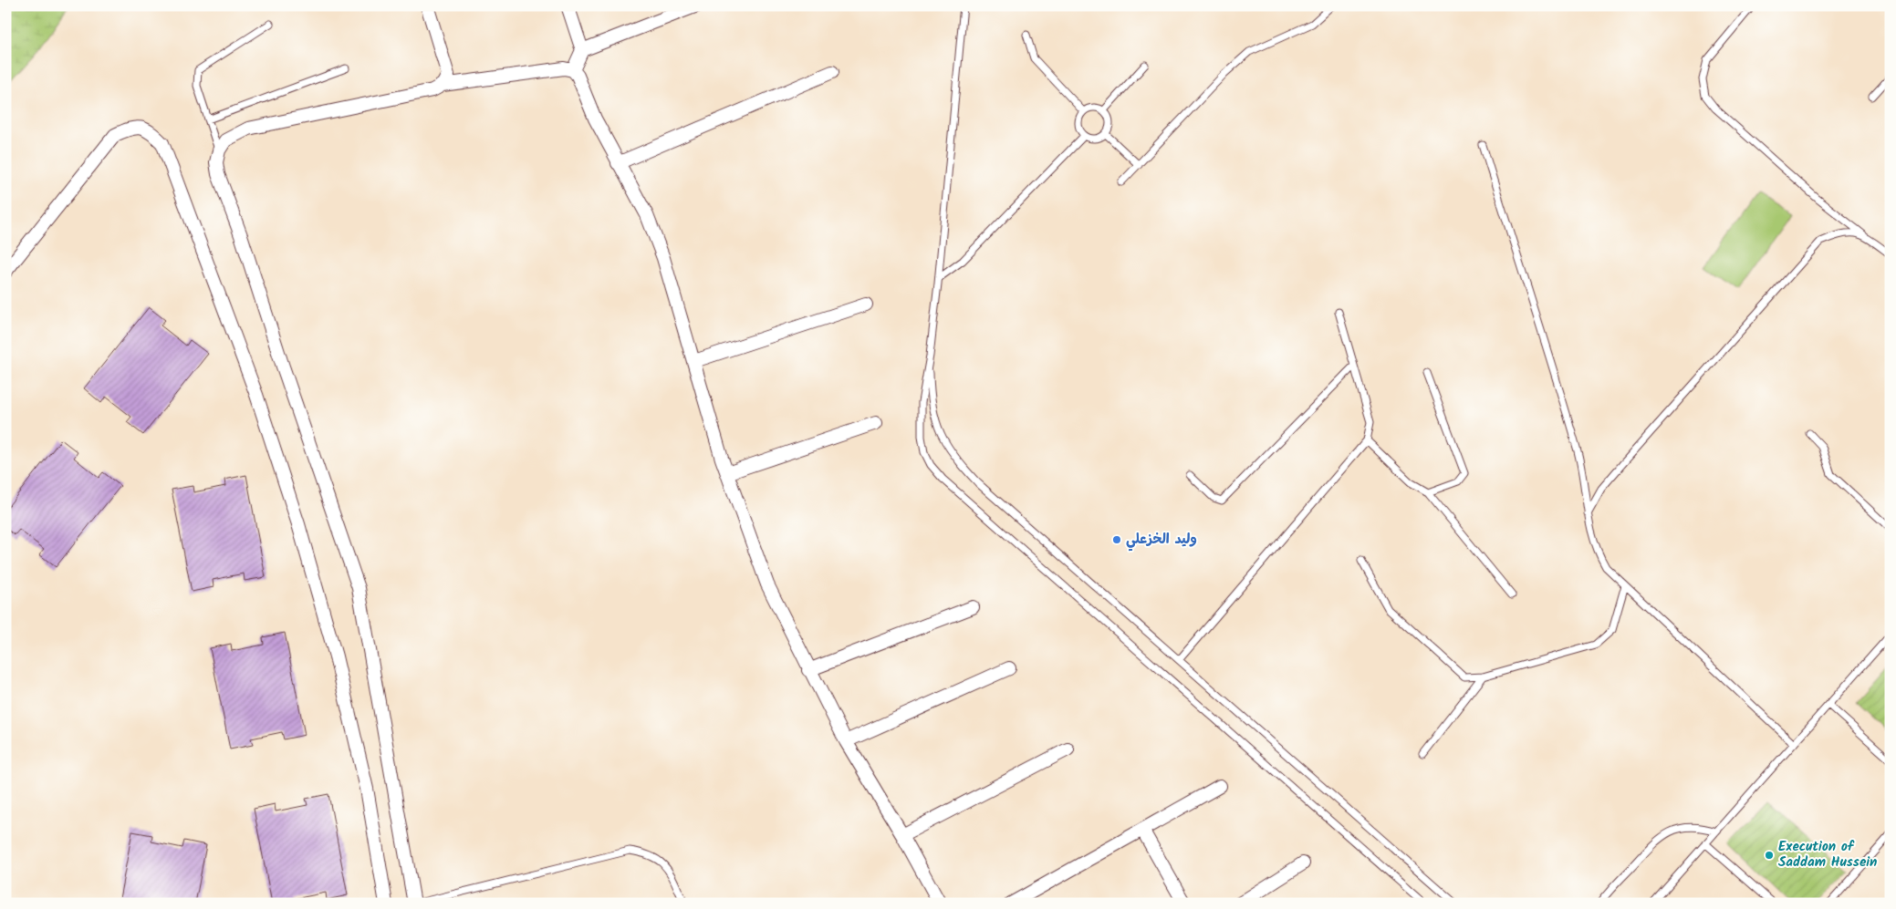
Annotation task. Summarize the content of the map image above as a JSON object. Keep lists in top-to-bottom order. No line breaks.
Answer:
{"places":["وليد الخزعلي","Execution of Saddam Hussein"]}
